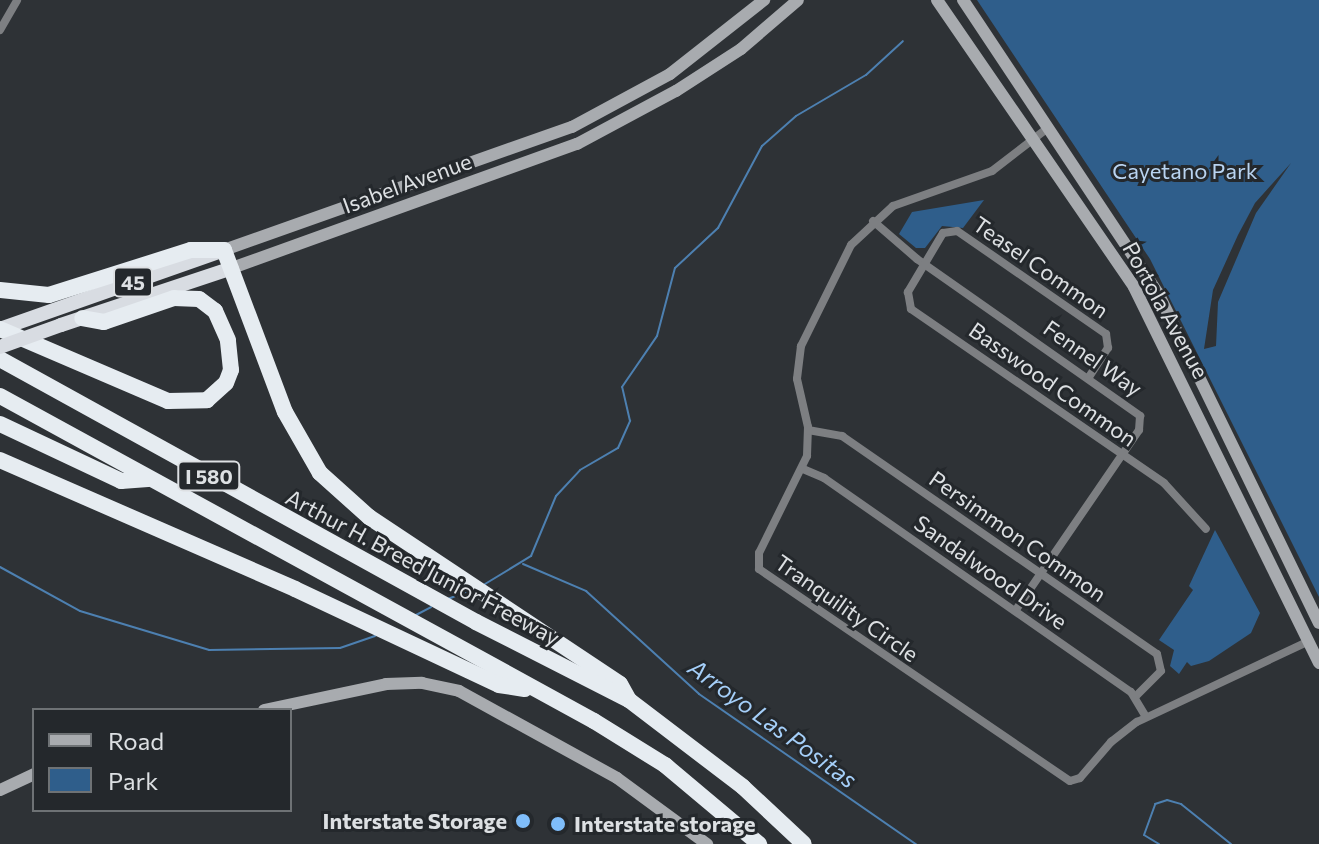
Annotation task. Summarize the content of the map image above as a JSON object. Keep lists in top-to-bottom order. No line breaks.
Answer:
{"streets":{"highway":["Isabel Avenue","45","I 580","Arthur H. Breed Junior Freeway"],"main road":["Portola Avenue"],"street":["Teasel Common","Fennel Way","Basswood Common","Persimmon Common","Sandalwood Drive","Tranquility Circle"]},"crossings":[["Teasel Common","Fennel Way"],["Teasel Common","Basswood Common"],["Portola Avenue","Tranquility Circle"],["Fennel Way","Basswood Common"],["Fennel Way","Persimmon Common"],["Fennel Way","Sandalwood Drive"],["Fennel Way","Tranquility Circle"],["Persimmon Common","Sandalwood Drive"],["Persimmon Common","Tranquility Circle"],["Sandalwood Drive","Tranquility Circle"]],"water":["Arroyo Las Positas"],"parks":["Cayetano Park"],"places":["Interstate Storage","Interstate storage"],"legend":["Road","Park"]}
